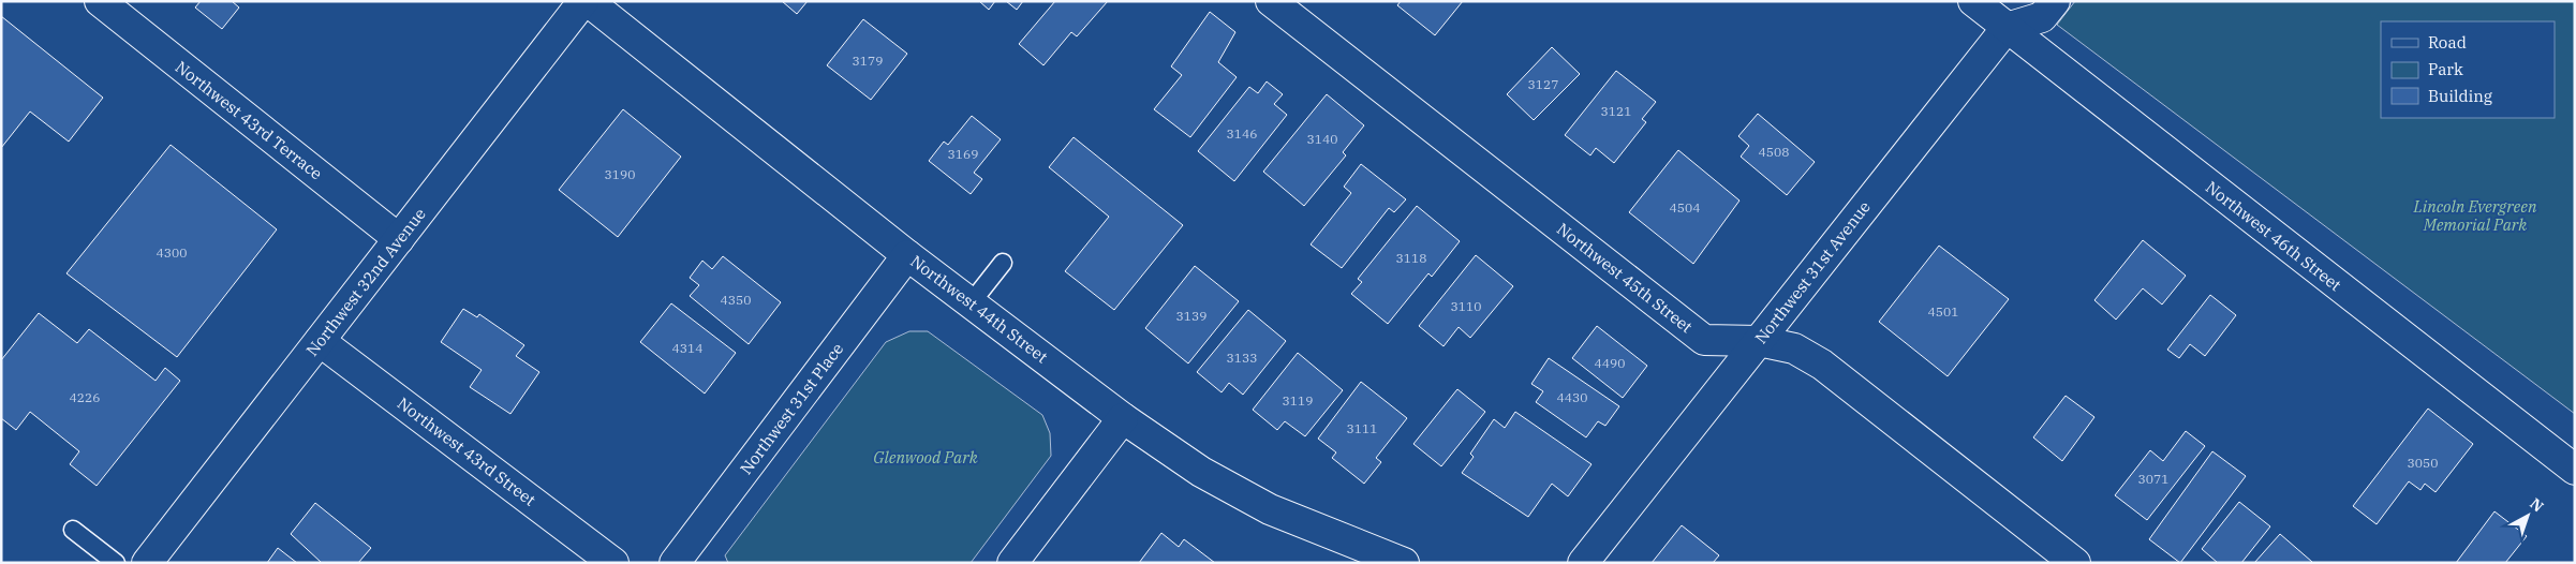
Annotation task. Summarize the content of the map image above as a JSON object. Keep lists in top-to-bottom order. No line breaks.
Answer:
{"streets":{"street":["Northwest 43rd Terrace","Northwest 46th Street","Northwest 31st Avenue","Northwest 45th Street","Northwest 32nd Avenue","Northwest 44th Street","Northwest 31st Place","Northwest 43rd Street"]},"crossings":[["Northwest 43rd Terrace","Northwest 32nd Avenue"],["Northwest 46th Street","Northwest 31st Avenue"],["Northwest 31st Avenue","Northwest 45th Street"],["Northwest 32nd Avenue","Northwest 43rd Street"],["Northwest 44th Street","Northwest 31st Place"]],"parks":["Lincoln Evergreen Memorial Park","Glenwood Park"],"house_numbers":["3179","3127","3121","3146","3140","4508","3169","3190","4504","4300","3118","4350","3110","4501","3139","4314","3133","4490","4226","4430","3119","3111","3050","3071"],"legend":["Road","Park","Building"],"north":"top right"}
